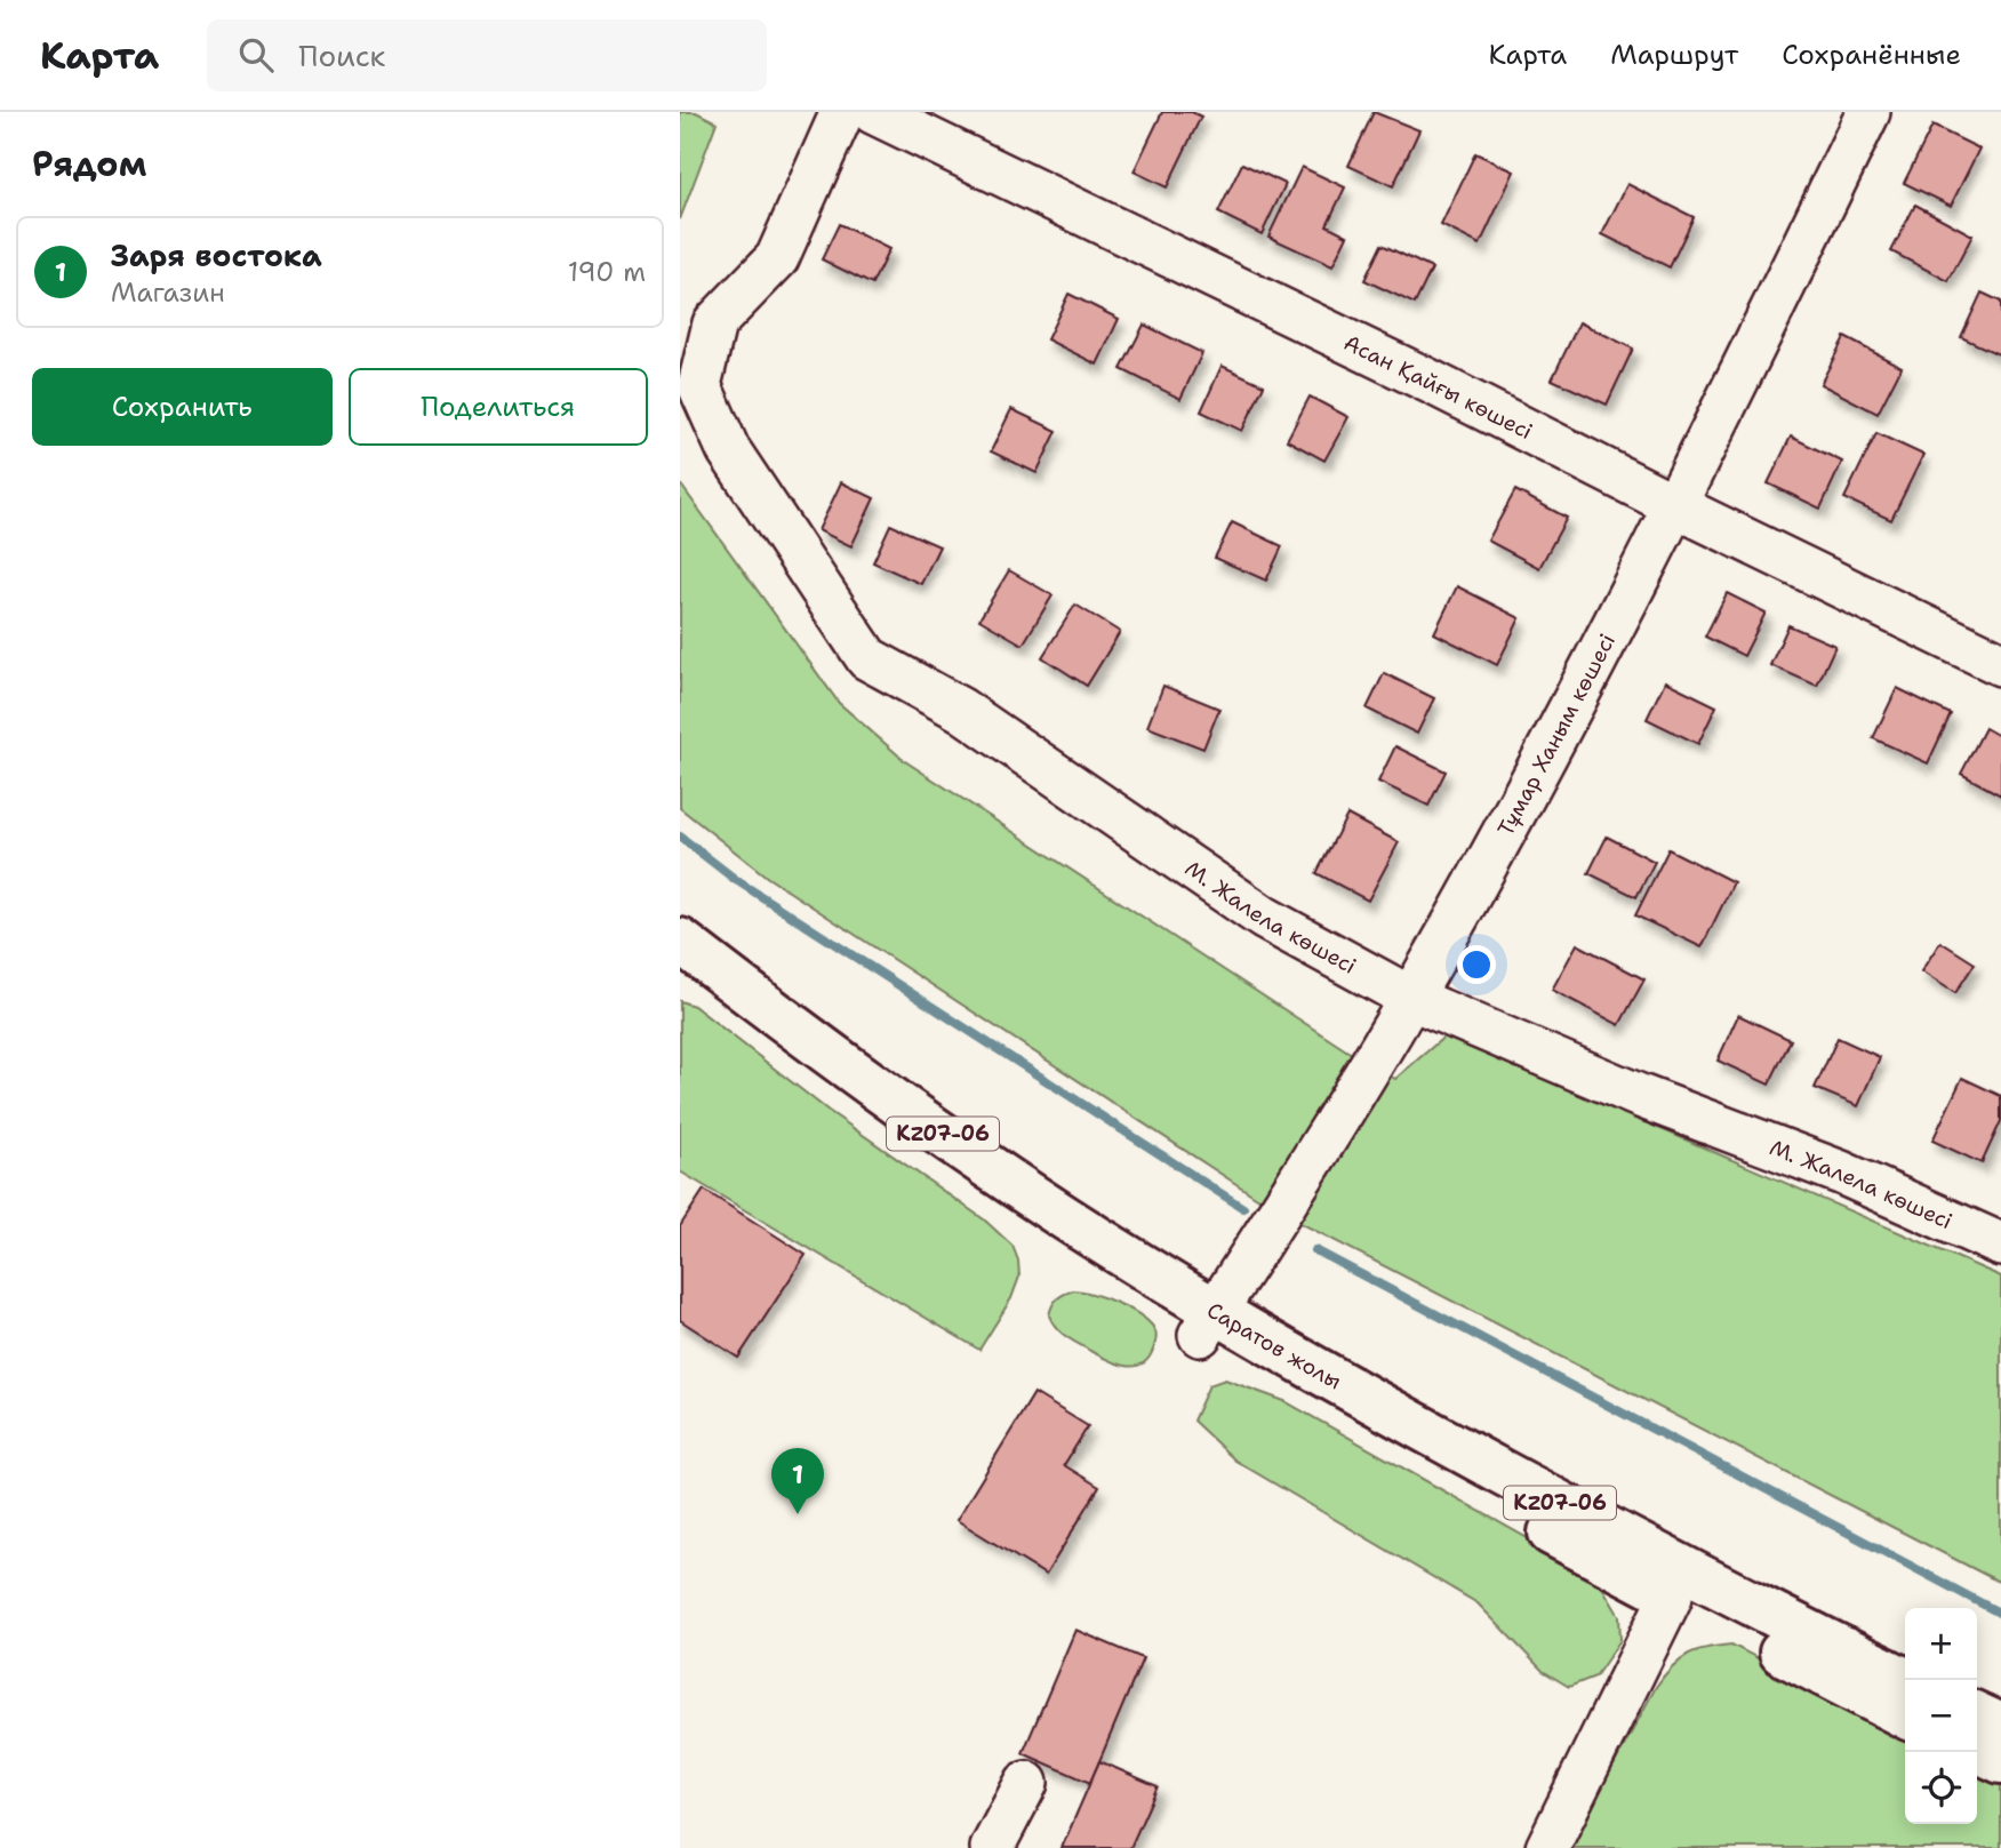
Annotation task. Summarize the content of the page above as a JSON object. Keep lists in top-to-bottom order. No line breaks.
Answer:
{"streets":{"main road":["KZ07-06","Саратов жолы"],"street":["Асан Қайғы көшесі","Тұмар Ханым көшесі","М. Жалела көшесі"]},"crossings":[["Асан Қайғы көшесі","Тұмар Ханым көшесі"],["Тұмар Ханым көшесі","М. Жалела көшесі"],["Тұмар Ханым көшесі","Саратов жолы"]],"page":{"header":"Карта","search":"Поиск","nav":["Карта","Маршрут","Сохранённые"],"heading":"Рядом","list":[{"mark":"1","name":"Заря востока","note":"Магазин","value":"190 m"}],"buttons":["Сохранить","Поделиться"],"pins":"1","map_buttons":["+","−"]}}
